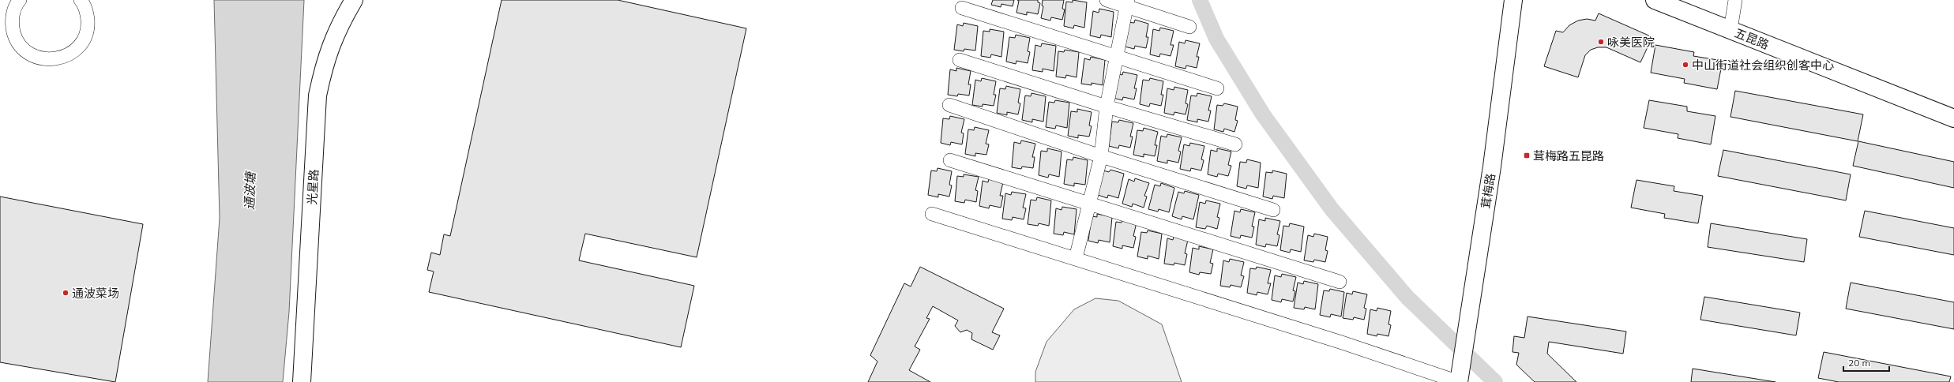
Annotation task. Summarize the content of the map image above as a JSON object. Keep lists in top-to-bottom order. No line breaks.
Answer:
{"streets":{"street":["五昆路","光星路","茸梅路"]},"water":["通波塘"],"places":{"other":["咏美医院","中山街道社会组织创客中心","通波菜场"],"transit":["茸梅路五昆路"]},"scale_bar":"20 m"}
